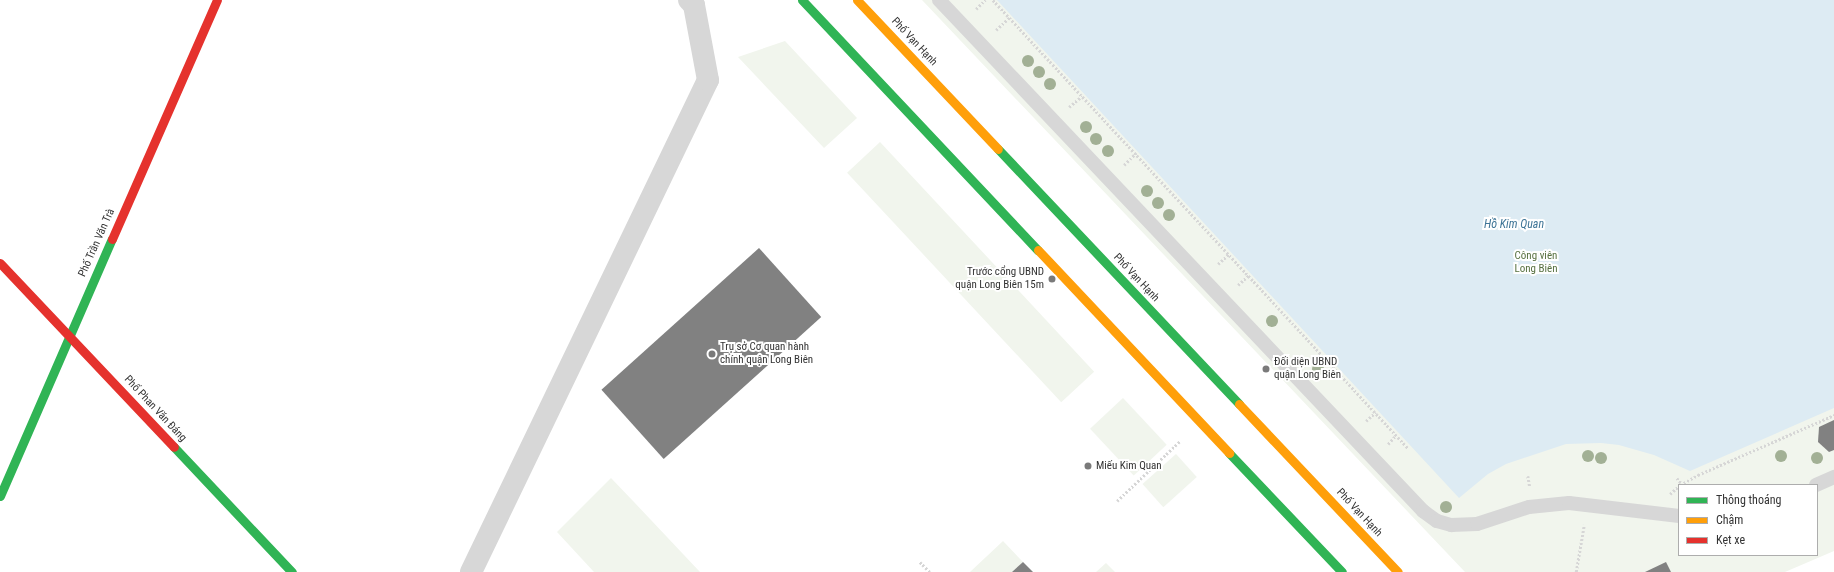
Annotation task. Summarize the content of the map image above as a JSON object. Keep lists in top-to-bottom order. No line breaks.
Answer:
{"streets":{"street":["Phố Vạn Hạnh","Phố Trần Văn Trà","Phố Phan Văn Đáng"]},"crossings":[["Phố Trần Văn Trà","Phố Phan Văn Đáng"]],"water":["Hồ Kim Quan"],"parks":["Công viên Long Biên"],"places":["Trước cổng UBND quận Long Biên 15m","Trụ sở Cơ quan hành chính quận Long Biên","Đối diện UBND quận Long Biên","Miếu Kim Quan"],"legend":["Thông thoáng","Chậm","Kẹt xe"]}
